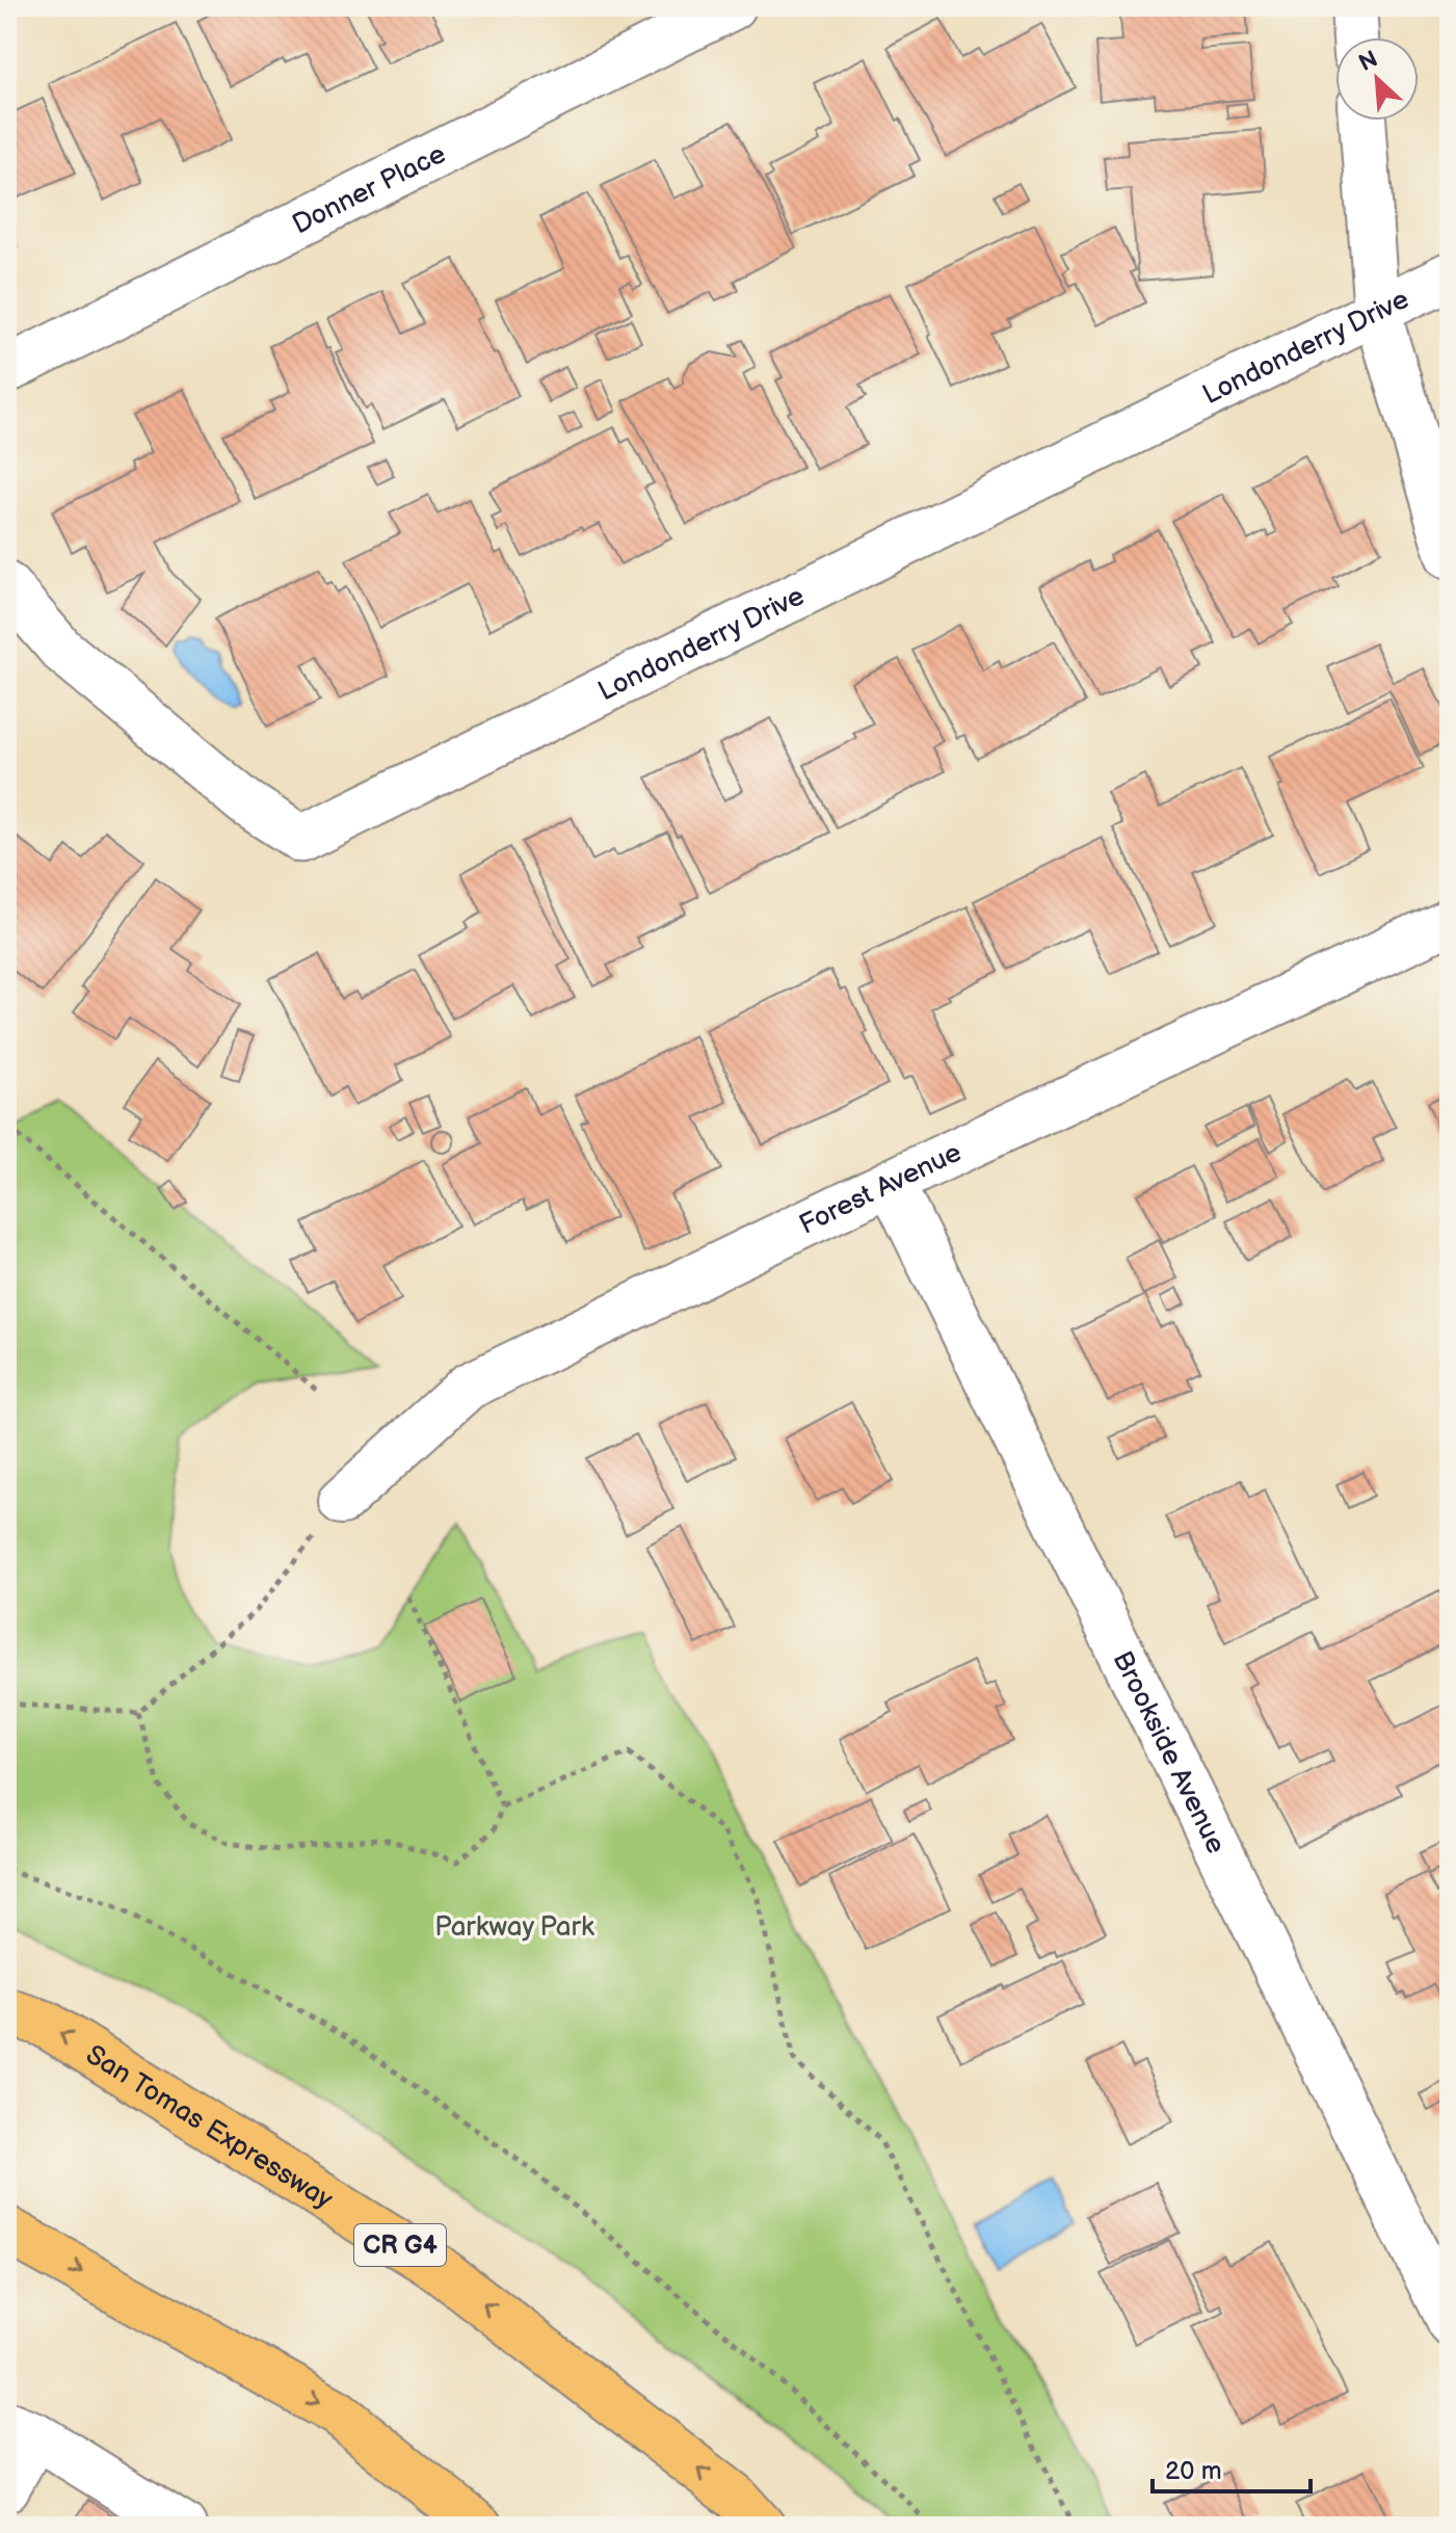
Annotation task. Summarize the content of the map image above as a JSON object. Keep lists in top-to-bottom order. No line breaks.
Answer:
{"streets":{"highway":["San Tomas Expressway","CR G4"],"street":["Donner Place","Londonderry Drive","Forest Avenue","Brookside Avenue"]},"crossings":[["Forest Avenue","Brookside Avenue"]],"parks":["Parkway Park"],"scale_bar":"20 m","north":"top left"}
